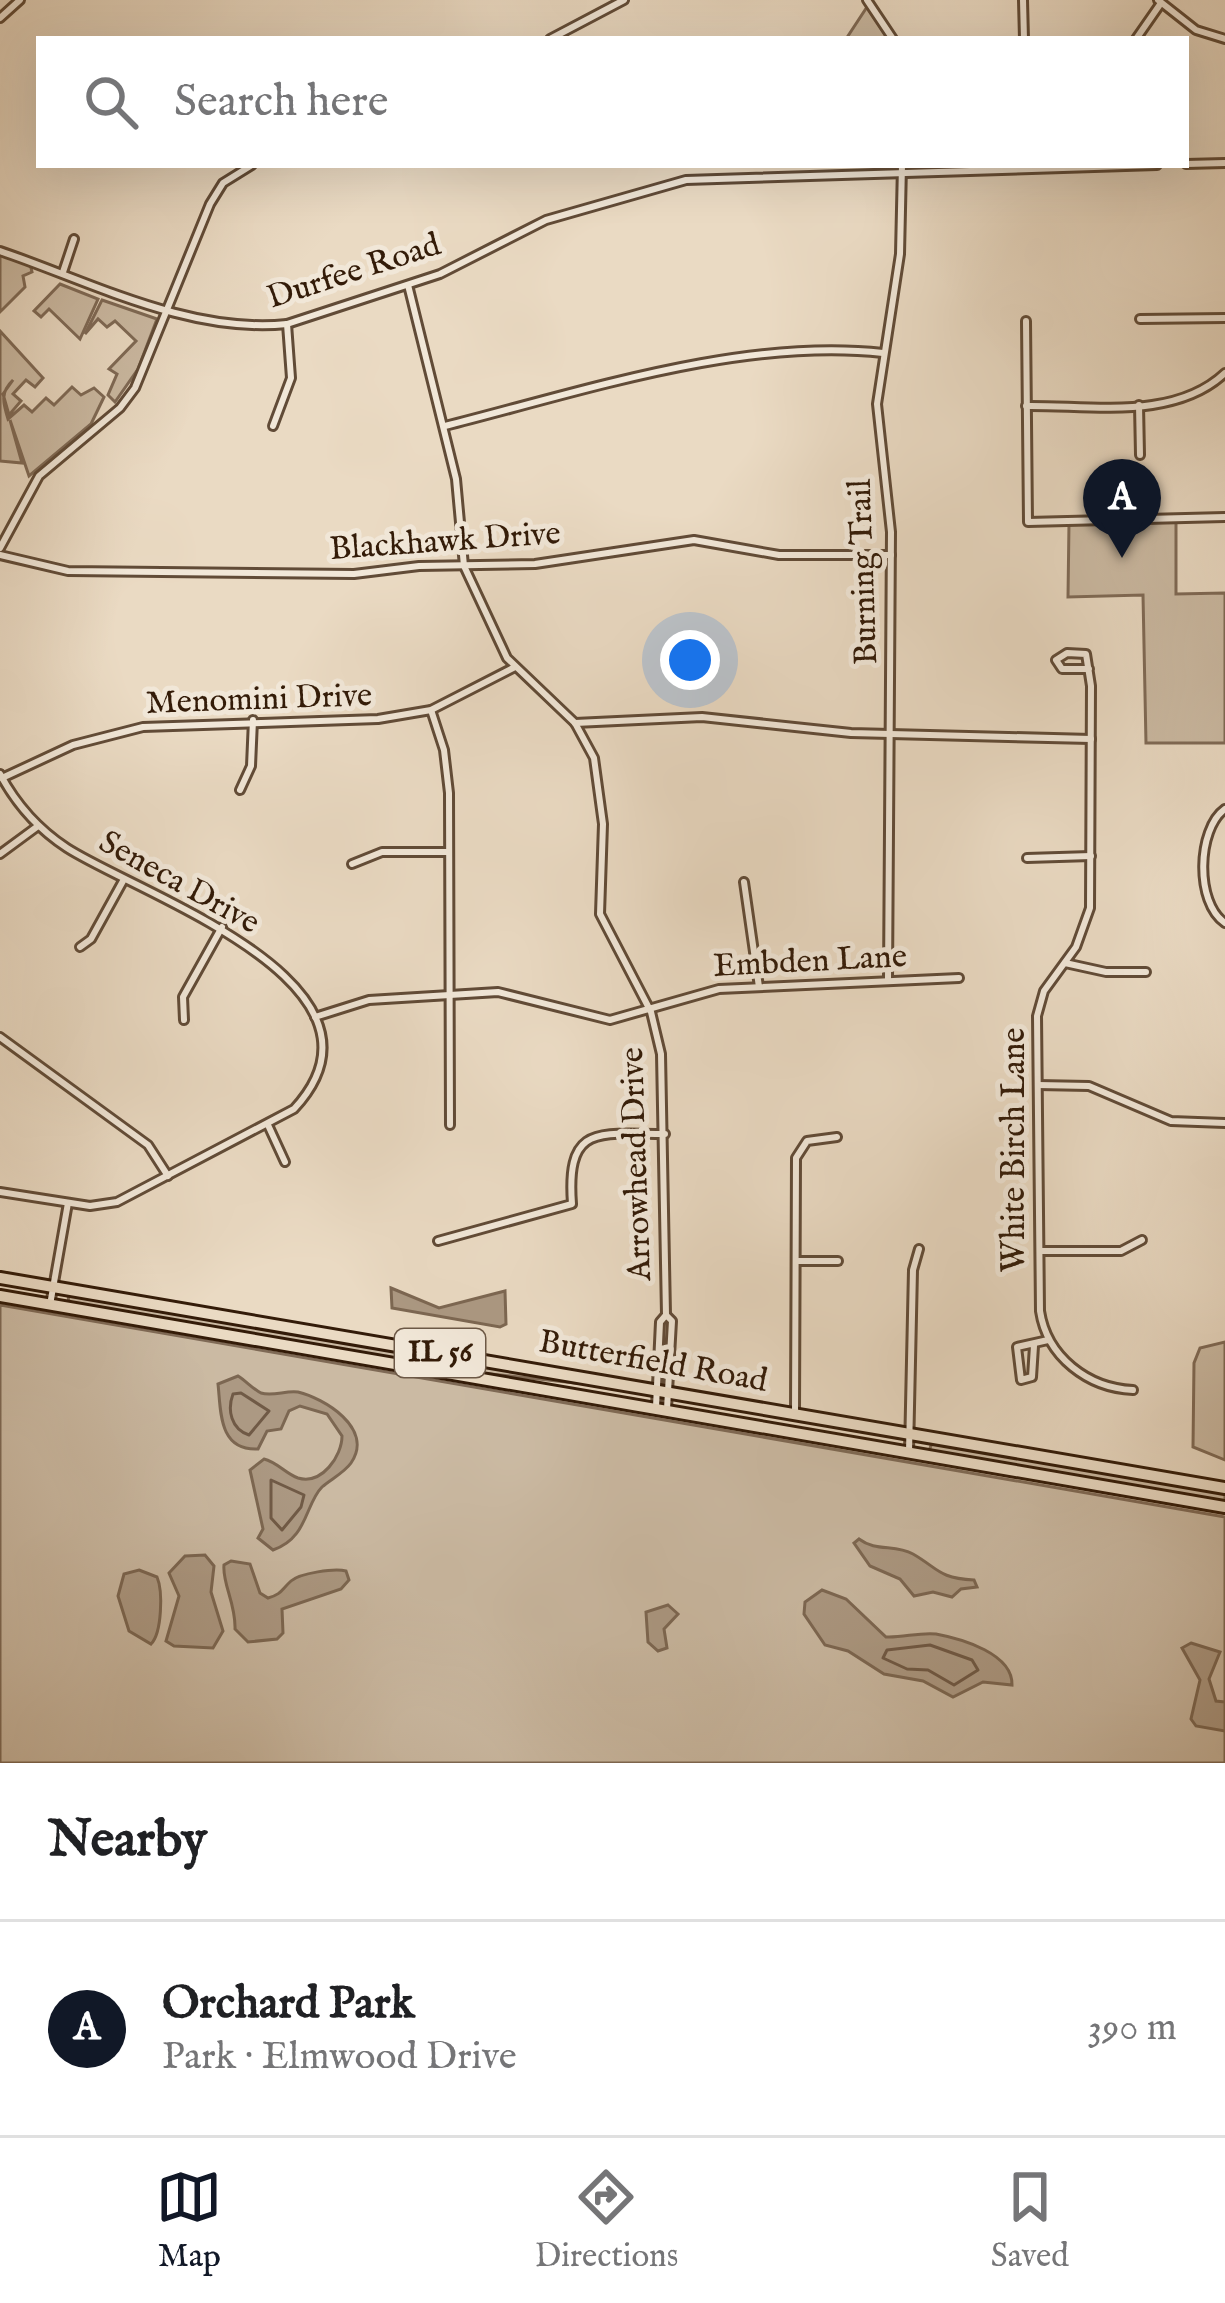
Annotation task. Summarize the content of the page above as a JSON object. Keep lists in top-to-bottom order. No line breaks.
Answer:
{"streets":{"main road":["IL 56","Butterfield Road"],"street":["Durfee Road","Blackhawk Drive","Burning Trail","Menomini Drive","Seneca Drive","Embden Lane","White Birch Lane","Arrowhead Drive"]},"crossings":[["Durfee Road","Burning Trail"],["Durfee Road","Arrowhead Drive"],["Blackhawk Drive","Burning Trail"],["Blackhawk Drive","Arrowhead Drive"],["Burning Trail","Embden Lane"],["Menomini Drive","Seneca Drive"],["Menomini Drive","Arrowhead Drive"],["Seneca Drive","Embden Lane"],["Embden Lane","Arrowhead Drive"],["Arrowhead Drive","Butterfield Road"]],"page":{"search":"Search here","pins":"A","heading":"Nearby","list":[{"mark":"A","name":"Orchard Park","note":"Park · Elmwood Drive","value":"390 m"}],"nav":["Map","Directions","Saved"]}}
